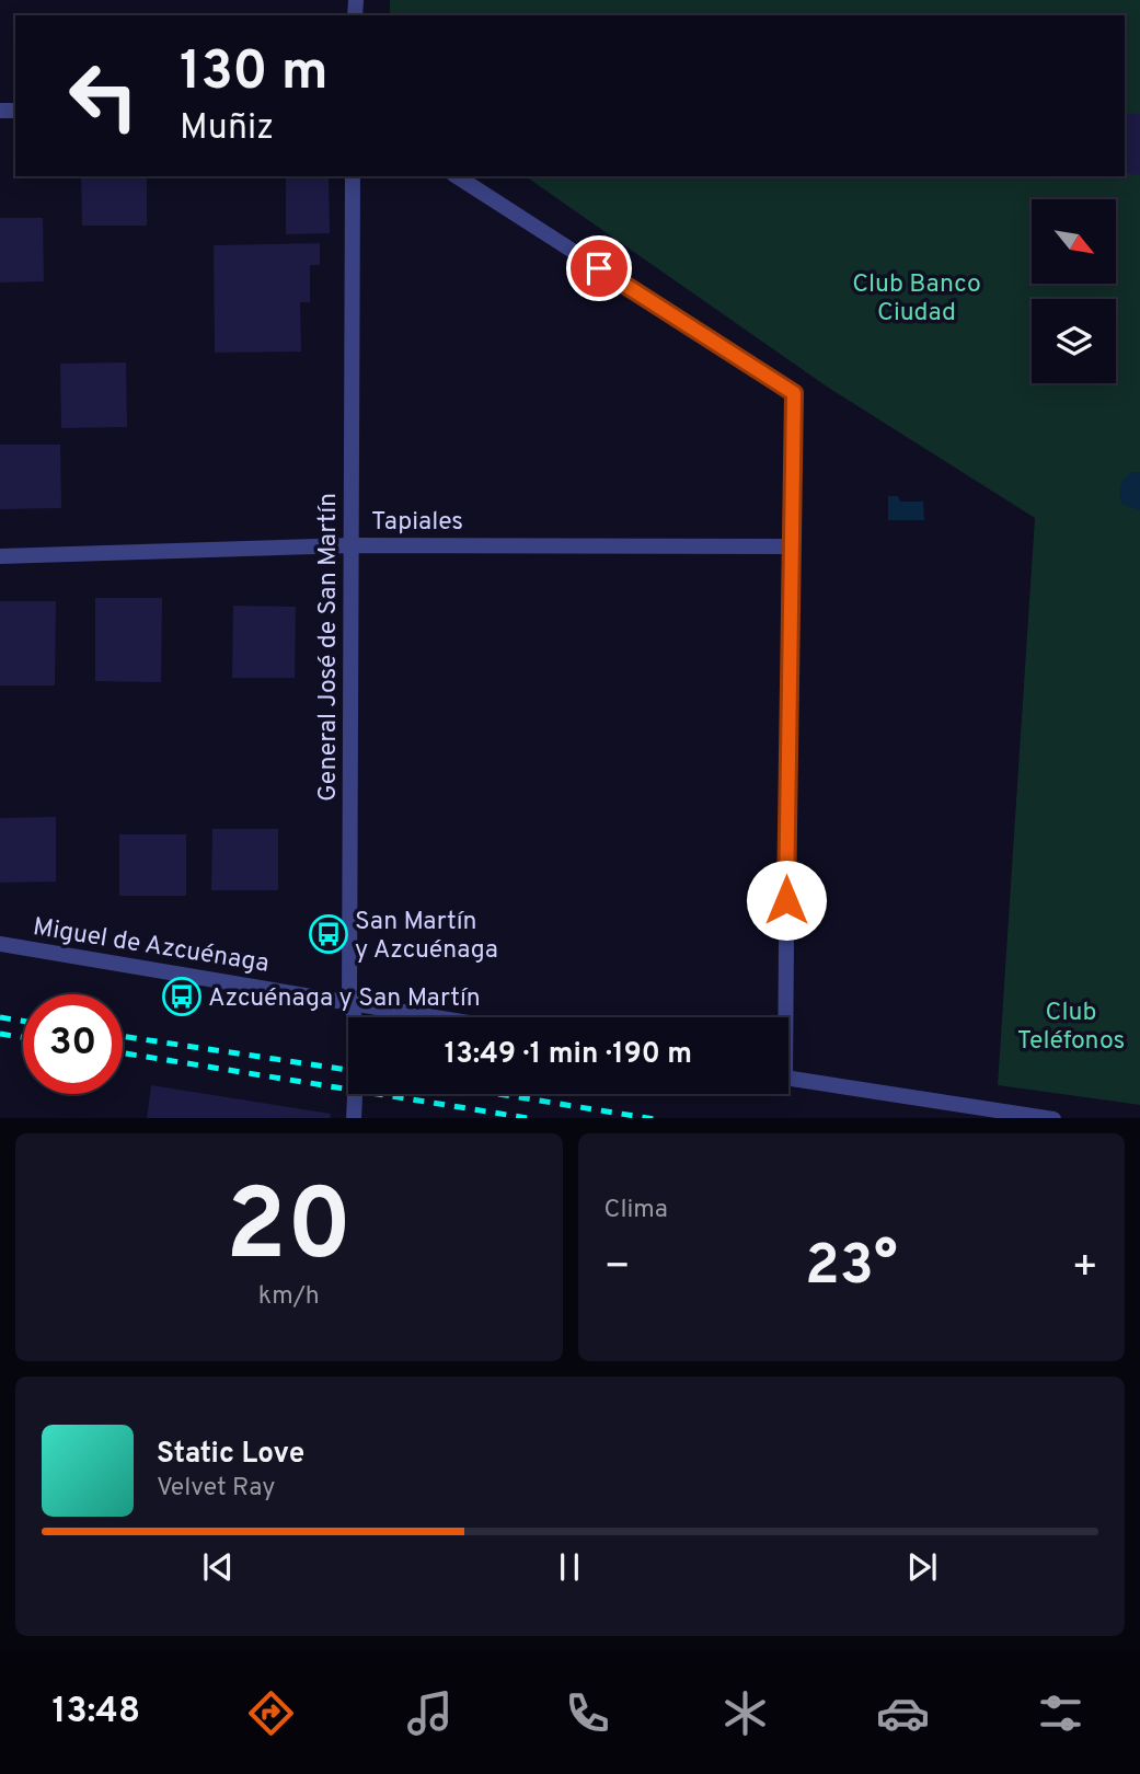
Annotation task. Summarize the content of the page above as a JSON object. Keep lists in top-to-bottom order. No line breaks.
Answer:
{"streets":{"street":["Tapiales","General José de San Martín","Miguel de Azcuénaga"]},"crossings":[["Tapiales","General José de San Martín"],["General José de San Martín","Miguel de Azcuénaga"]],"parks":["Club Banco Ciudad","Club Teléfonos"],"places":{"bus stop":["San Martín y Azcuénaga","Azcuénaga y San Martín"]},"north":"bottom right","page":{"turn":["130 m","Muñiz"],"limit":"30","trip":"13:49 · 1 min · 190 m","tile":[["20","km/h"],"Clima"],"heat":["−","23°","+"],"song":["Static Love","Velvet Ray"],"tabs":"13:48"}}
